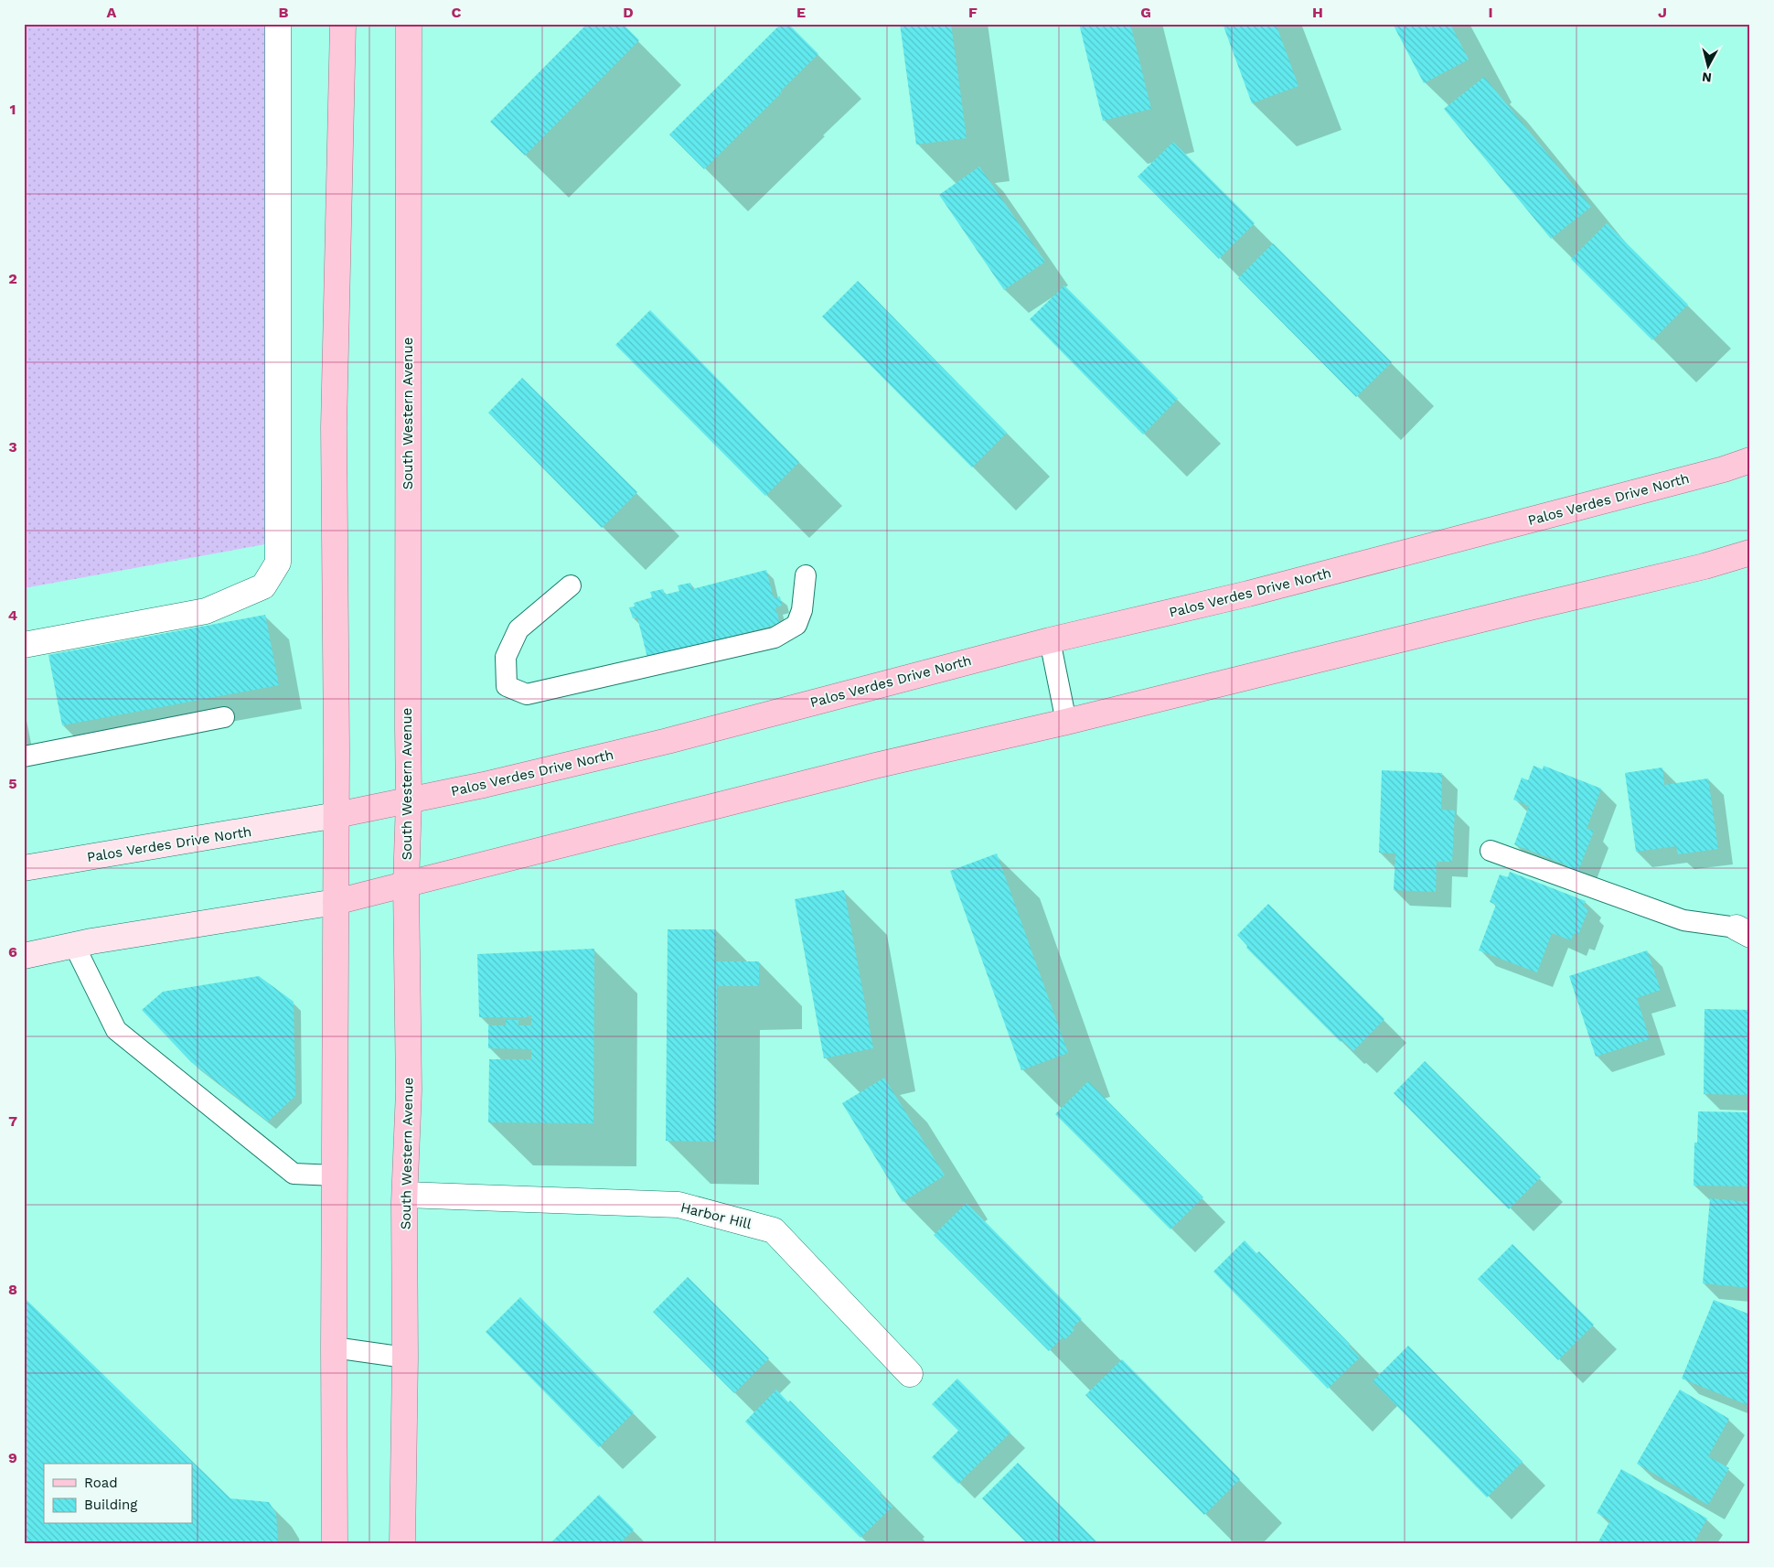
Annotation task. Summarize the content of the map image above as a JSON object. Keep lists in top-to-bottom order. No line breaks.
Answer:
{"streets":{"main road":["South Western Avenue","Palos Verdes Drive North"],"street":["Harbor Hill"]},"crossings":[["South Western Avenue","Palos Verdes Drive North"],["South Western Avenue","Harbor Hill"]],"legend":["Road","Building"],"north":"bottom","grid":{"columns":["A","B","C","D","E","F","G","H","I","J"],"rows":["1","2","3","4","5","6","7","8","9"]}}
